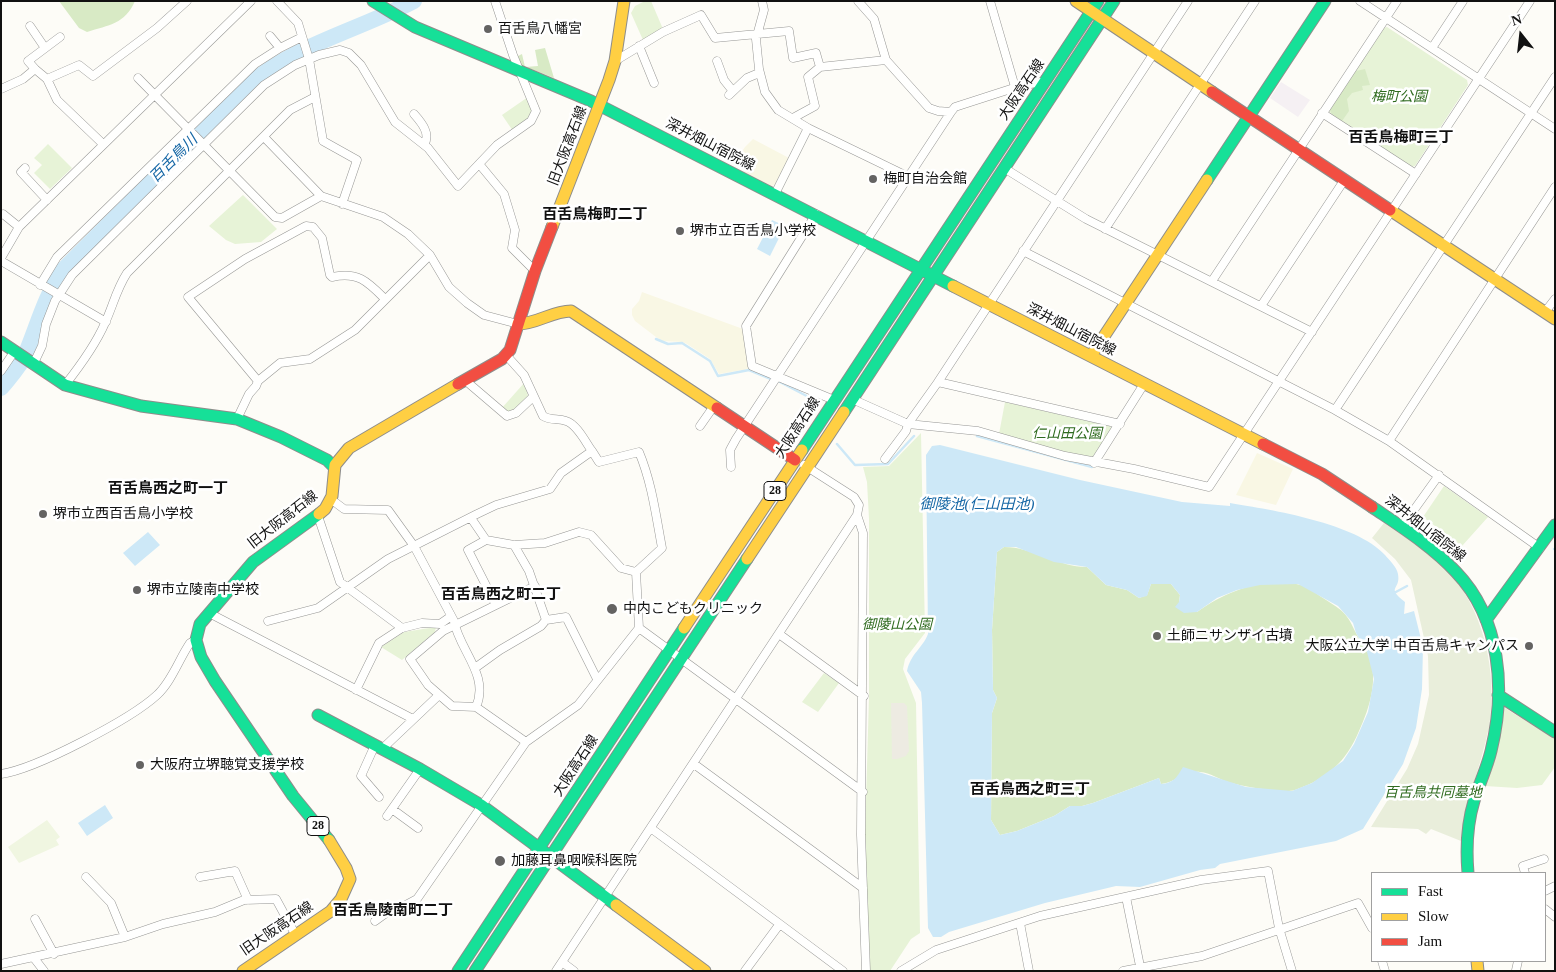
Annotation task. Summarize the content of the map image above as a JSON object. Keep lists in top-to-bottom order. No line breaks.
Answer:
{"streets":{"main road":["大阪高石線","深井畑山宿院線","旧大阪高石線","28"]},"crossings":[["大阪高石線","深井畑山宿院線"],["深井畑山宿院線","旧大阪高石線"]],"districts":["百舌鳥梅町三丁","百舌鳥梅町二丁","百舌鳥西之町一丁","百舌鳥西之町二丁","百舌鳥西之町三丁","百舌鳥陵南町二丁"],"water":["百舌鳥川","御陵池(仁山田池)"],"parks":["梅町公園","仁山田公園","御陵山公園","百舌鳥共同墓地"],"places":["百舌鳥八幡宮","梅町自治会館","堺市立百舌鳥小学校","堺市立西百舌鳥小学校","堺市立陵南中学校","中内こどもクリニック","土師ニサンザイ古墳","大阪公立大学 中百舌鳥キャンパス","大阪府立堺聴覚支援学校","加藤耳鼻咽喉科医院"],"legend":["Fast","Slow","Jam"],"north":"top"}
